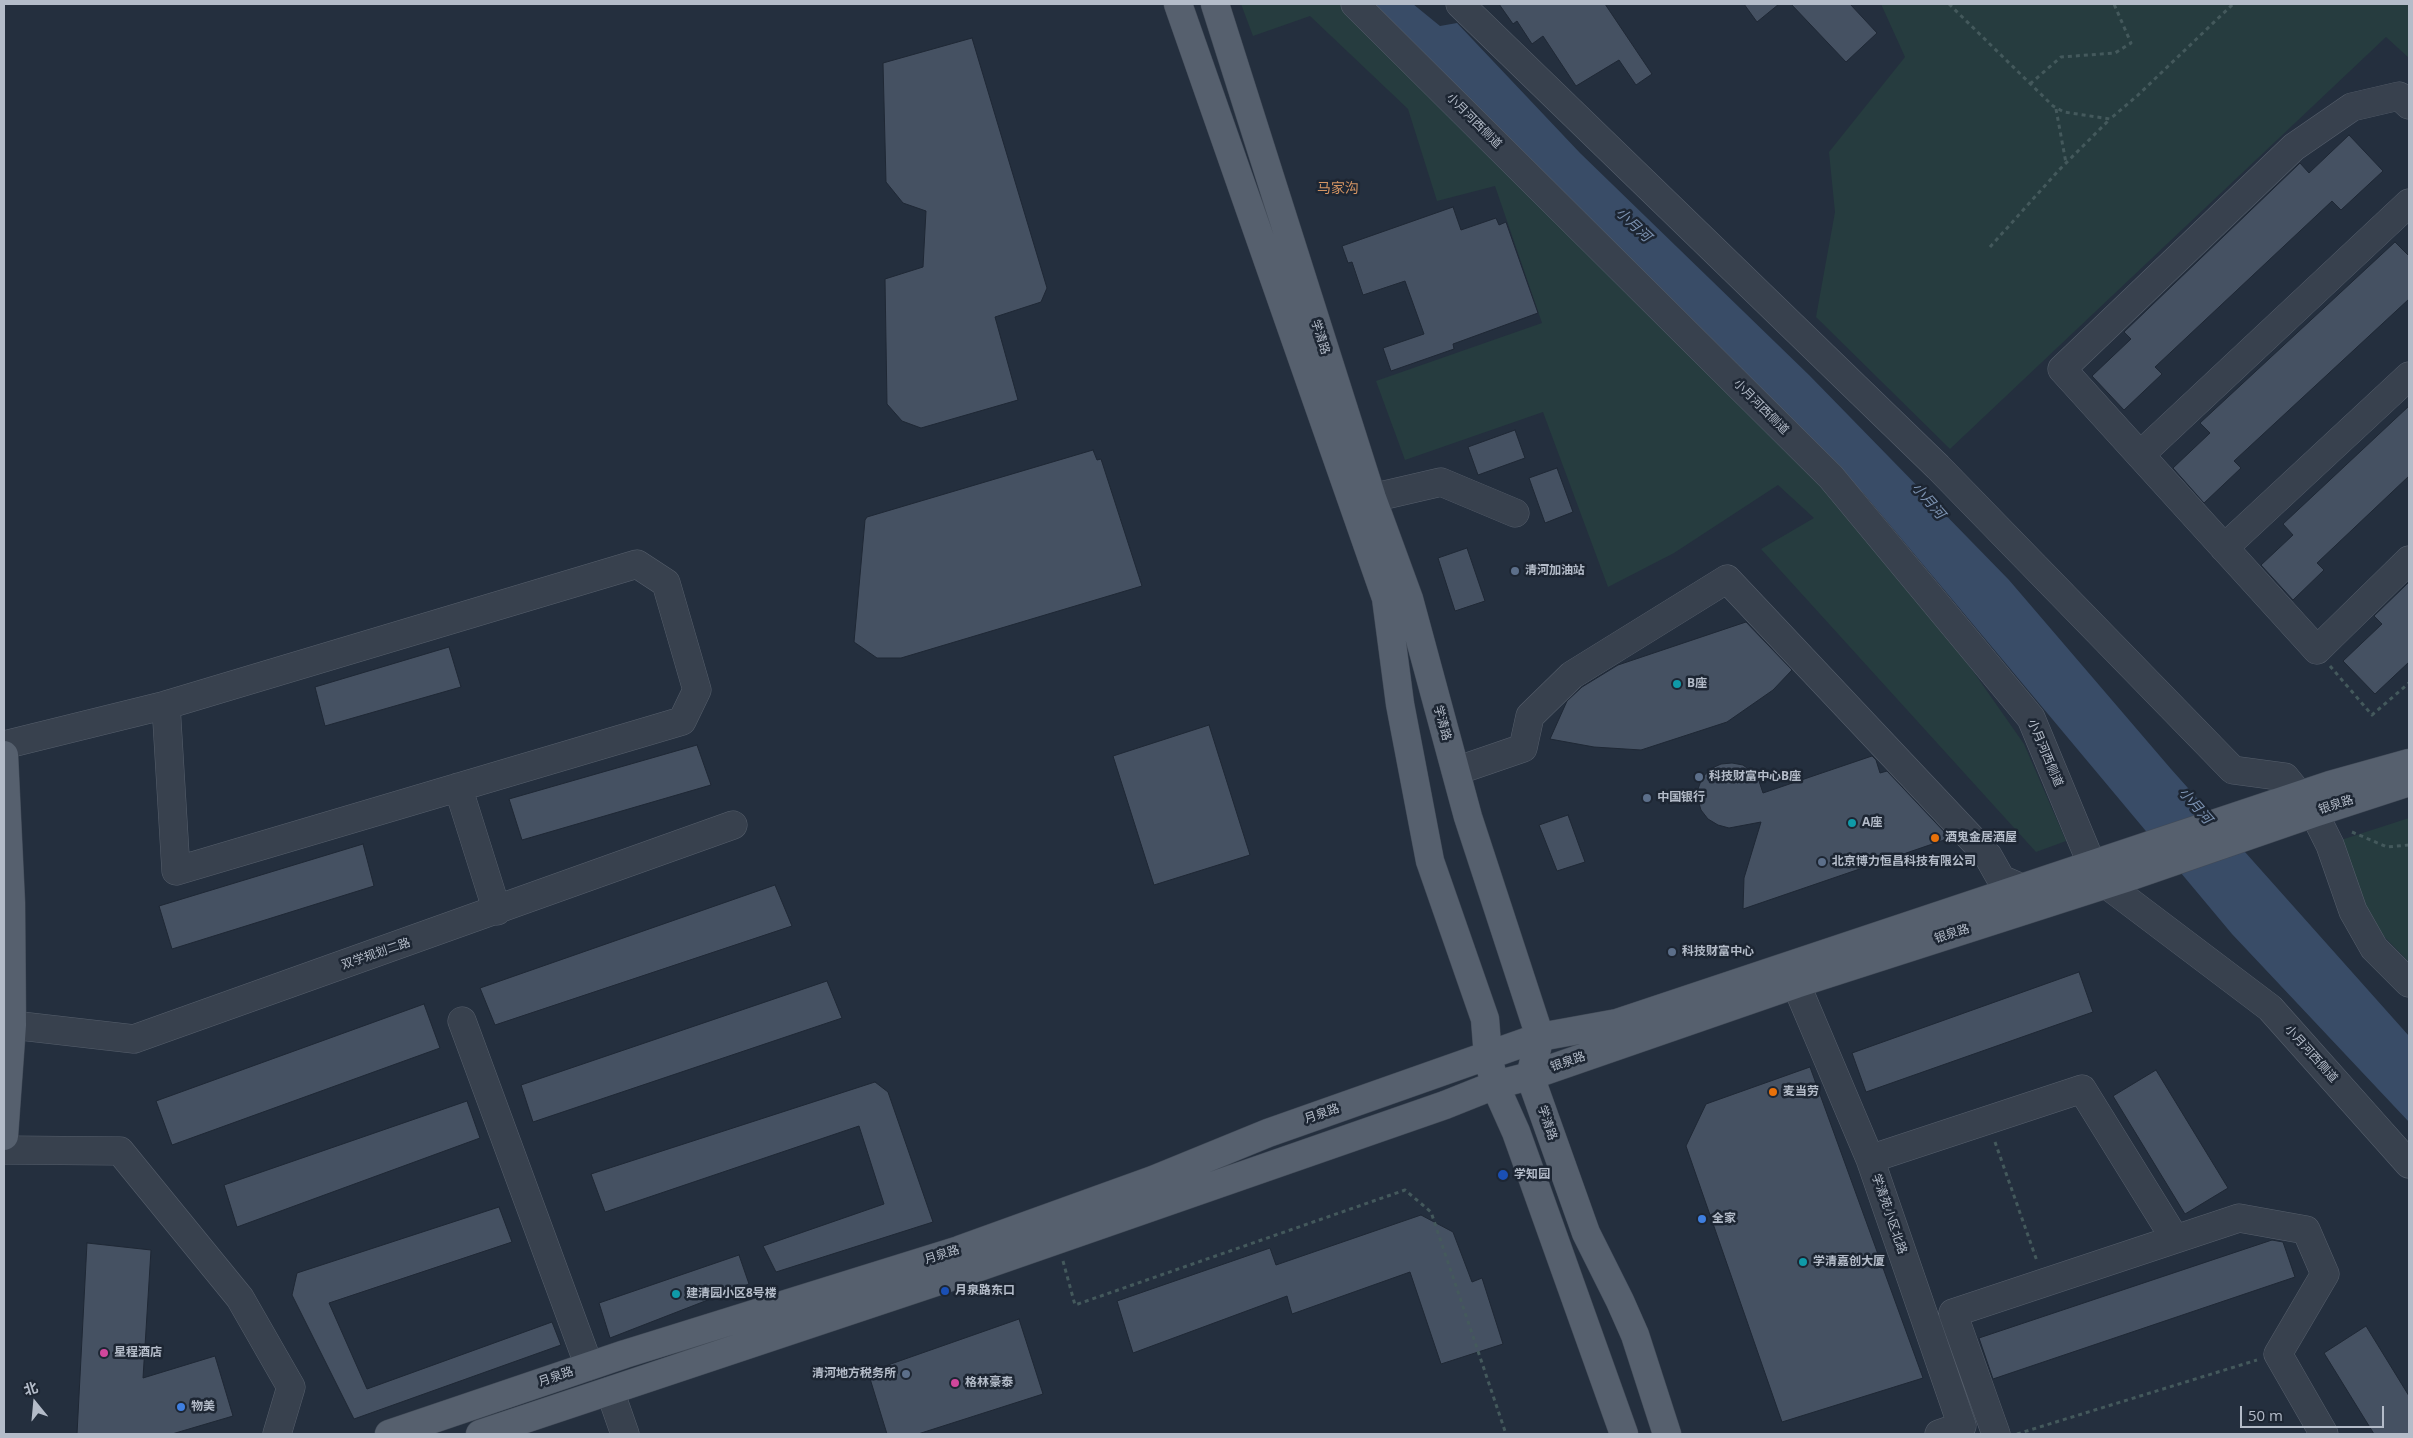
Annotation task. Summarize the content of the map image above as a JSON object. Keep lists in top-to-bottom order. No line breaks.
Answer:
{"streets":{"main road":["学清路","银泉路","月泉路"],"street":["小月河西侧道","双学规划二路","学清苑小区北路"]},"crossings":[["小月河西侧道","银泉路"],["学清路","银泉路"],["学清路","月泉路"],["银泉路","月泉路"],["银泉路","学清苑小区北路"]],"districts":["马家沟"],"water":["小月河"],"places":["清河加油站","B座","科技财富中心B座","中国银行","A座","酒鬼金居酒屋","北京博力恒昌科技有限公司","科技财富中心","麦当劳","学知园","全家","学清嘉创大厦","月泉路东口","建清园小区8号楼","星程酒店","清河地方税务所","格林豪泰","物美"],"scale_bar":"50 m","north":"top"}
